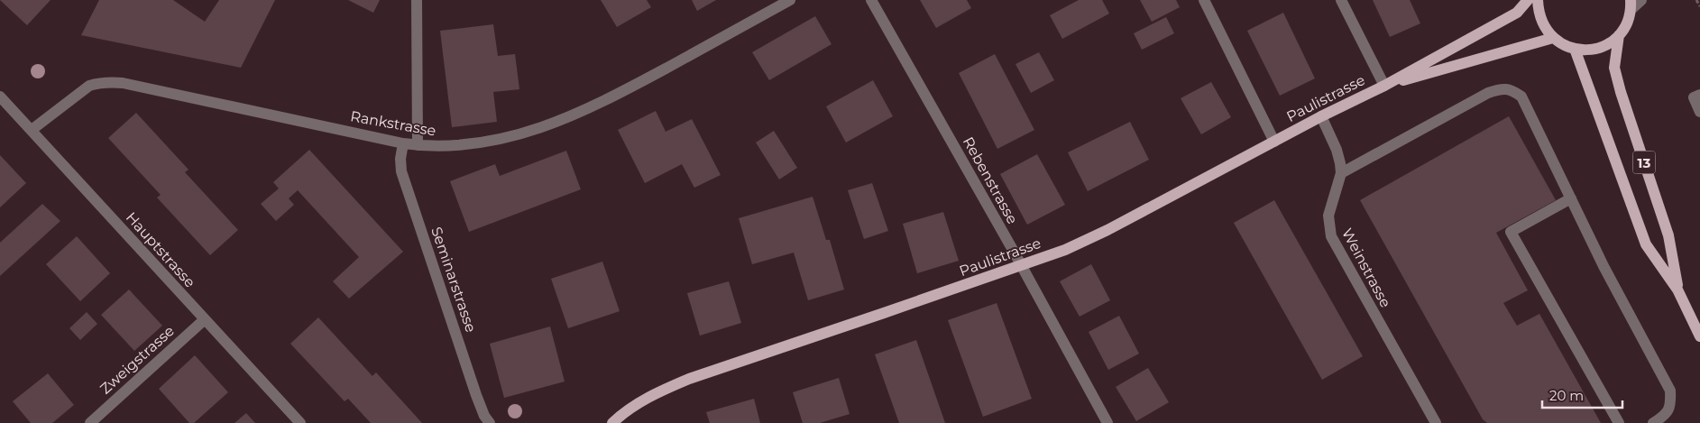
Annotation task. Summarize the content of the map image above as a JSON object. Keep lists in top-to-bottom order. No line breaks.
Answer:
{"streets":{"main road":["Paulistrasse","13"],"street":["Rankstrasse","Rebenstrasse","Hauptstrasse","Weinstrasse","Seminarstrasse","Zweigstrasse"]},"crossings":[["Paulistrasse","Rebenstrasse"],["Paulistrasse","Weinstrasse"],["Rankstrasse","Hauptstrasse"],["Rankstrasse","Seminarstrasse"],["Hauptstrasse","Zweigstrasse"]],"scale_bar":"20 m"}
